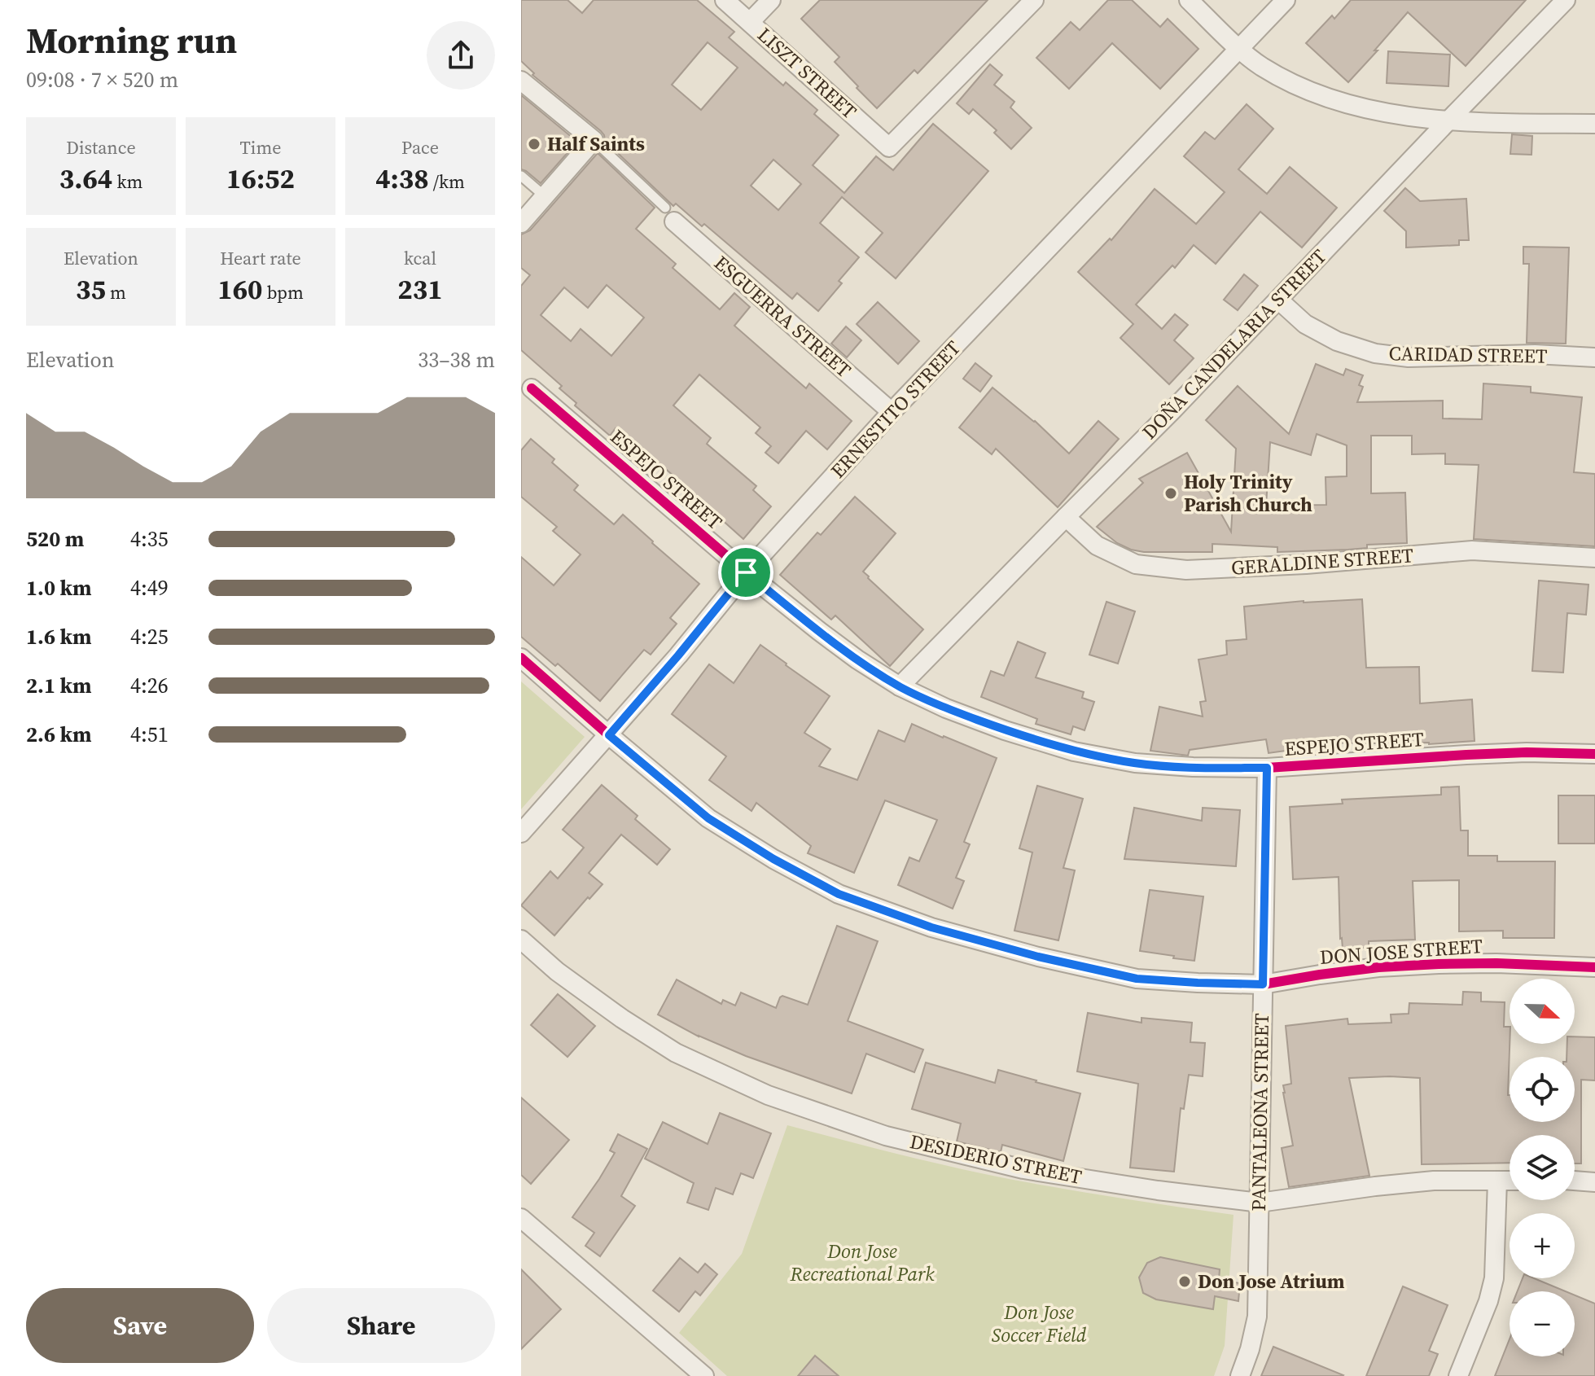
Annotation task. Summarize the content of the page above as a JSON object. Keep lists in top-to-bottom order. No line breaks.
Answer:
{"streets":{"street":["LISZT STREET","ESGUERRA STREET","DOÑA CANDELARIA STREET","CARIDAD STREET","ERNESTITO STREET","ESPEJO STREET","GERALDINE STREET","DON JOSE STREET","PANTALEONA STREET","DESIDERIO STREET"]},"crossings":[["ESGUERRA STREET","ERNESTITO STREET"],["DOÑA CANDELARIA STREET","CARIDAD STREET"],["DOÑA CANDELARIA STREET","ESPEJO STREET"],["DOÑA CANDELARIA STREET","GERALDINE STREET"],["ERNESTITO STREET","ESPEJO STREET"],["ERNESTITO STREET","DON JOSE STREET"],["ESPEJO STREET","PANTALEONA STREET"],["DON JOSE STREET","PANTALEONA STREET"],["PANTALEONA STREET","DESIDERIO STREET"]],"parks":["Don Jose Recreational Park","Don Jose Soccer Field"],"places":["Half Saints","Holy Trinity Parish Church","Don Jose Atrium"],"north":"right","page":{"heading":["Morning run","09:08 · 7 × 520 m"],"stats":[["Distance","3.64 km"],["Time","16:52"],["Pace","4:38 /km"],["Elevation","35 m"],["Heart rate","160 bpm"],["kcal","231"]],"chart":["Elevation","33–38 m"],"list":[{"name":"520 m","note":"4:35"},{"name":"1.0 km","note":"4:49"},{"name":"1.6 km","note":"4:25"},{"name":"2.1 km","note":"4:26"},{"name":"2.6 km","note":"4:51"}],"map_buttons":["+","−"],"buttons":["Save","Share"]}}
